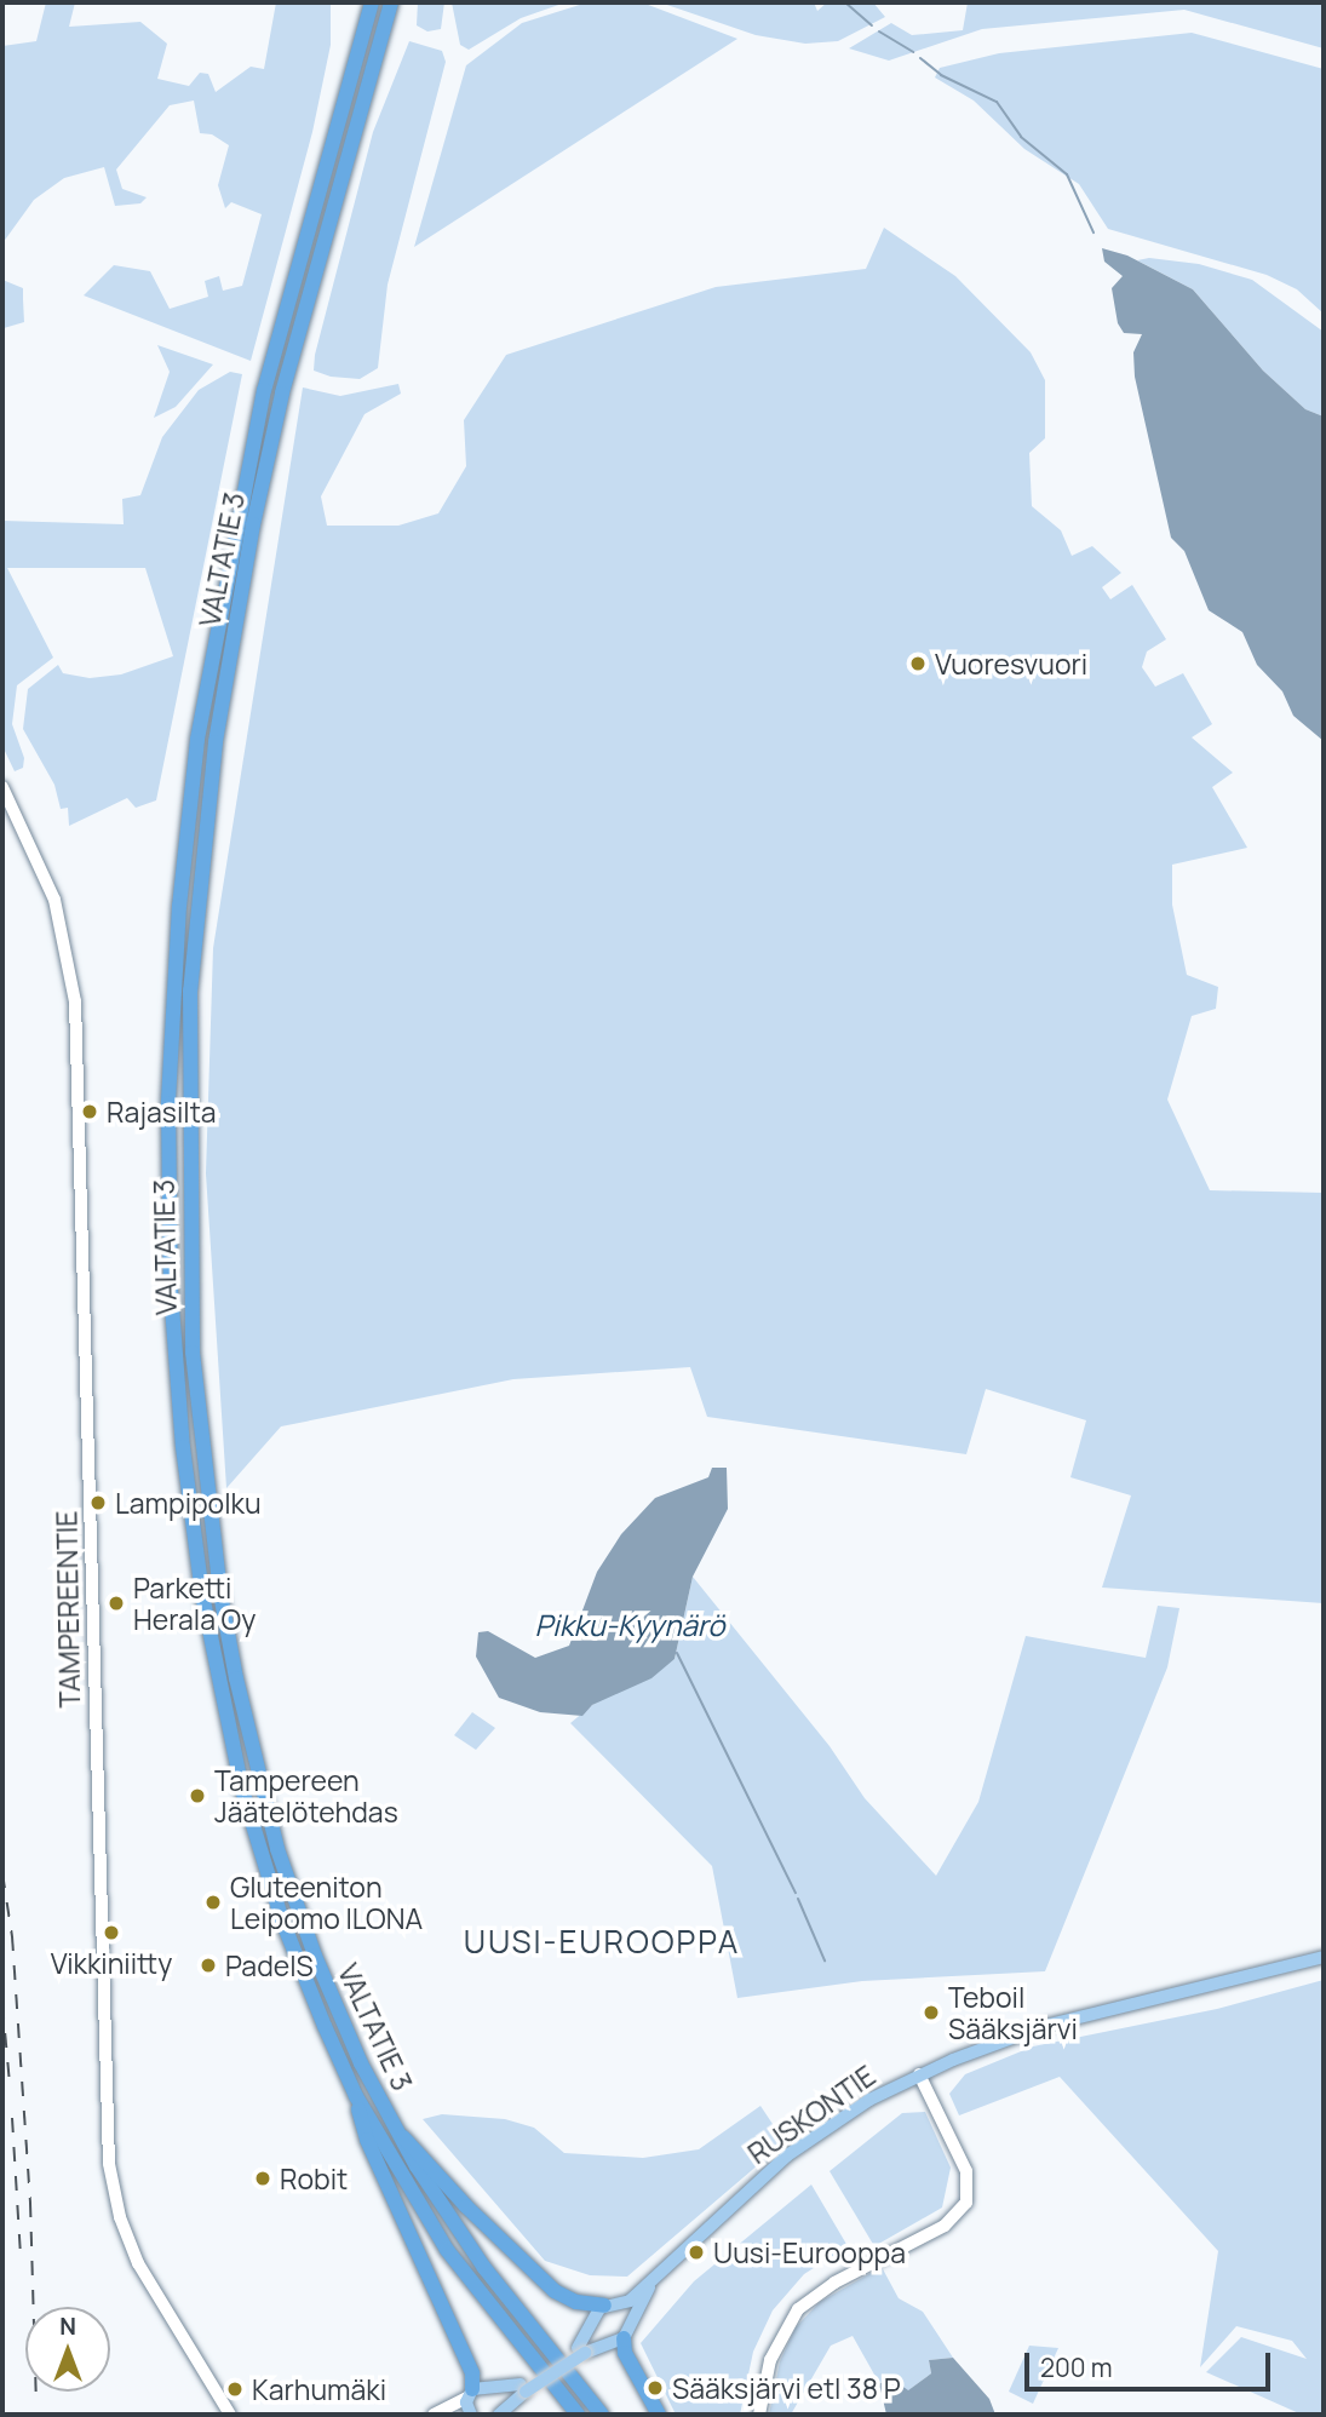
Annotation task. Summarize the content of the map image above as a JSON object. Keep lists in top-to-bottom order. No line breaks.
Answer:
{"streets":{"highway":["VALTATIE 3"],"main road":["TAMPEREENTIE","RUSKONTIE"]},"districts":["UUSI-EUROOPPA"],"water":["Pikku-Kyynärö"],"places":["Vuoresvuori","Rajasilta","Lampipolku","Parketti Herala Oy","Tampereen Jäätelötehdas","Gluteeniton Leipomo ILONA","Vikkiniitty","PadelS","Teboil Sääksjärvi","Robit","Uusi-Eurooppa","Sääksjärvi etl 38 P","Karhumäki"],"scale_bar":"200 m","north":"top"}
